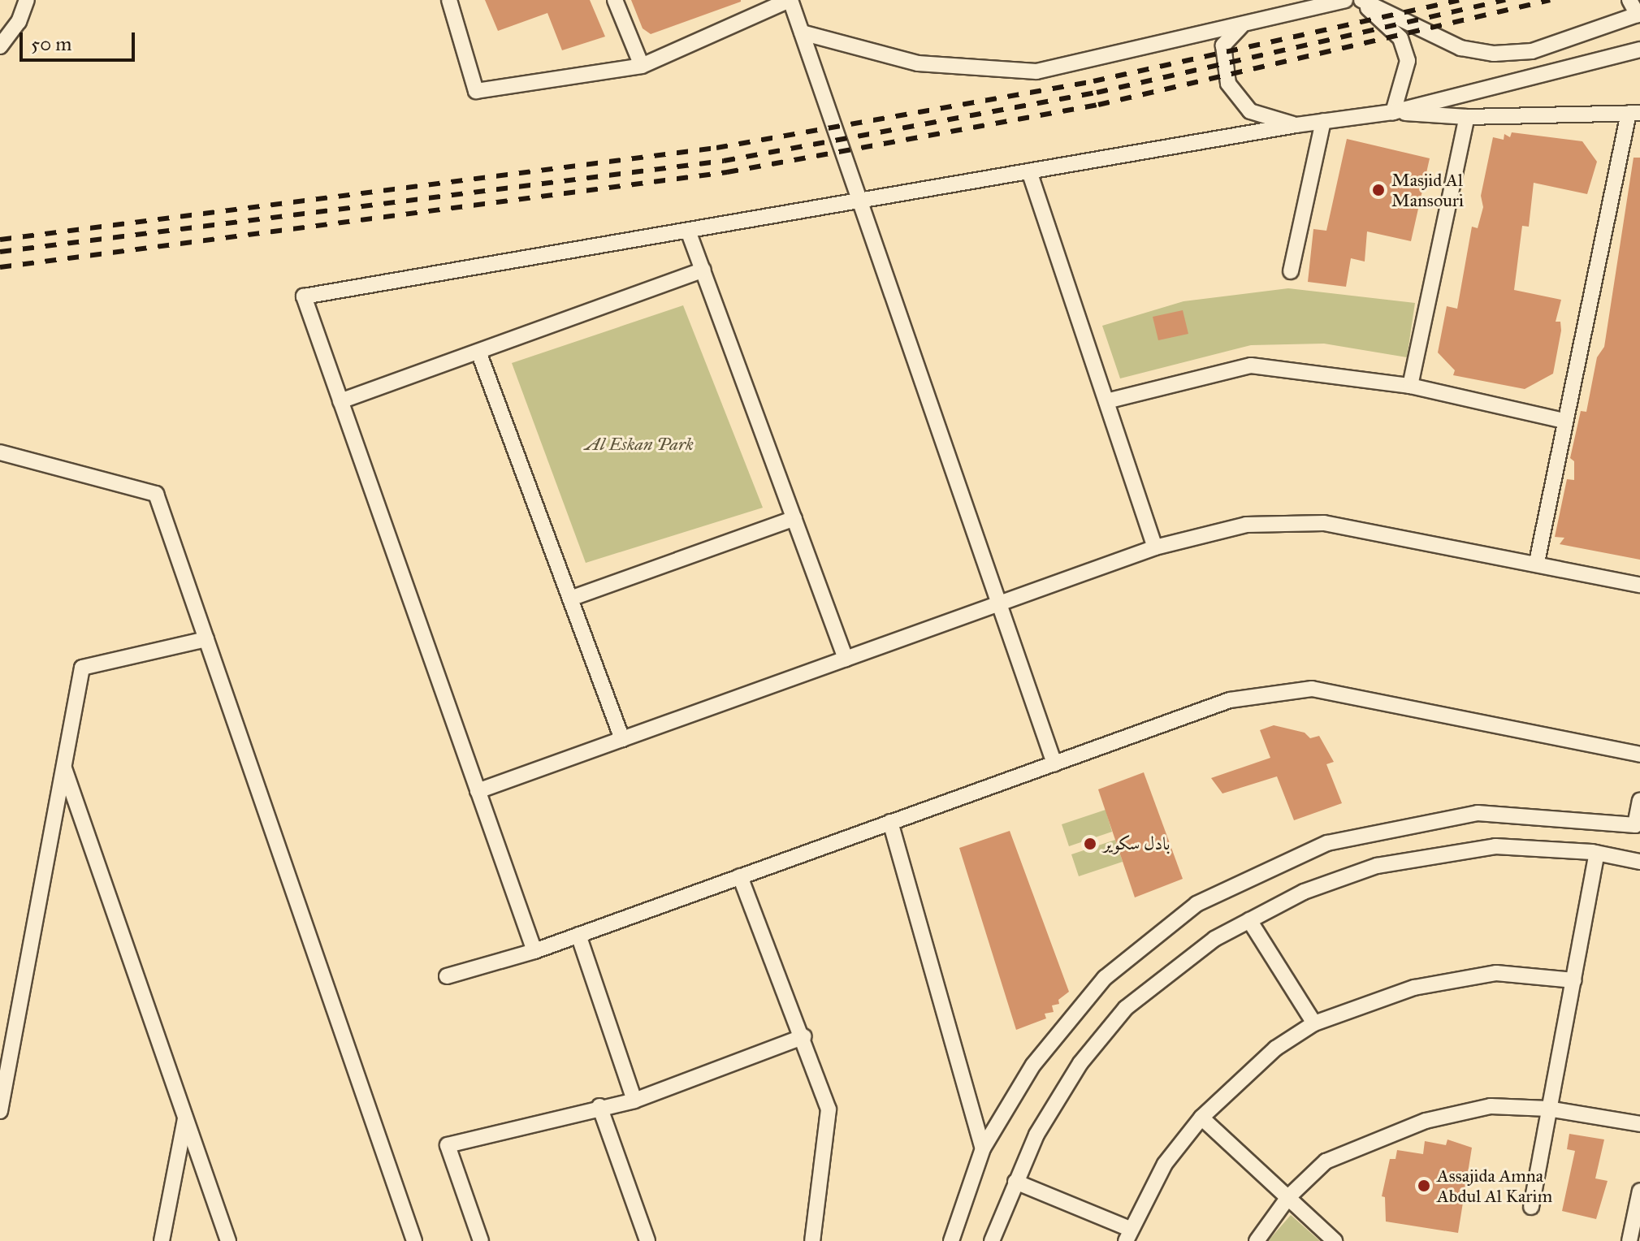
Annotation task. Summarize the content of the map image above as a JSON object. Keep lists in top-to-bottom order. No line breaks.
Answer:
{"parks":["Al Eskan Park"],"places":["Masjid Al Mansouri","بادل سكوير","Assajida Amna Abdul Al Karim"],"scale_bar":"50 m"}
